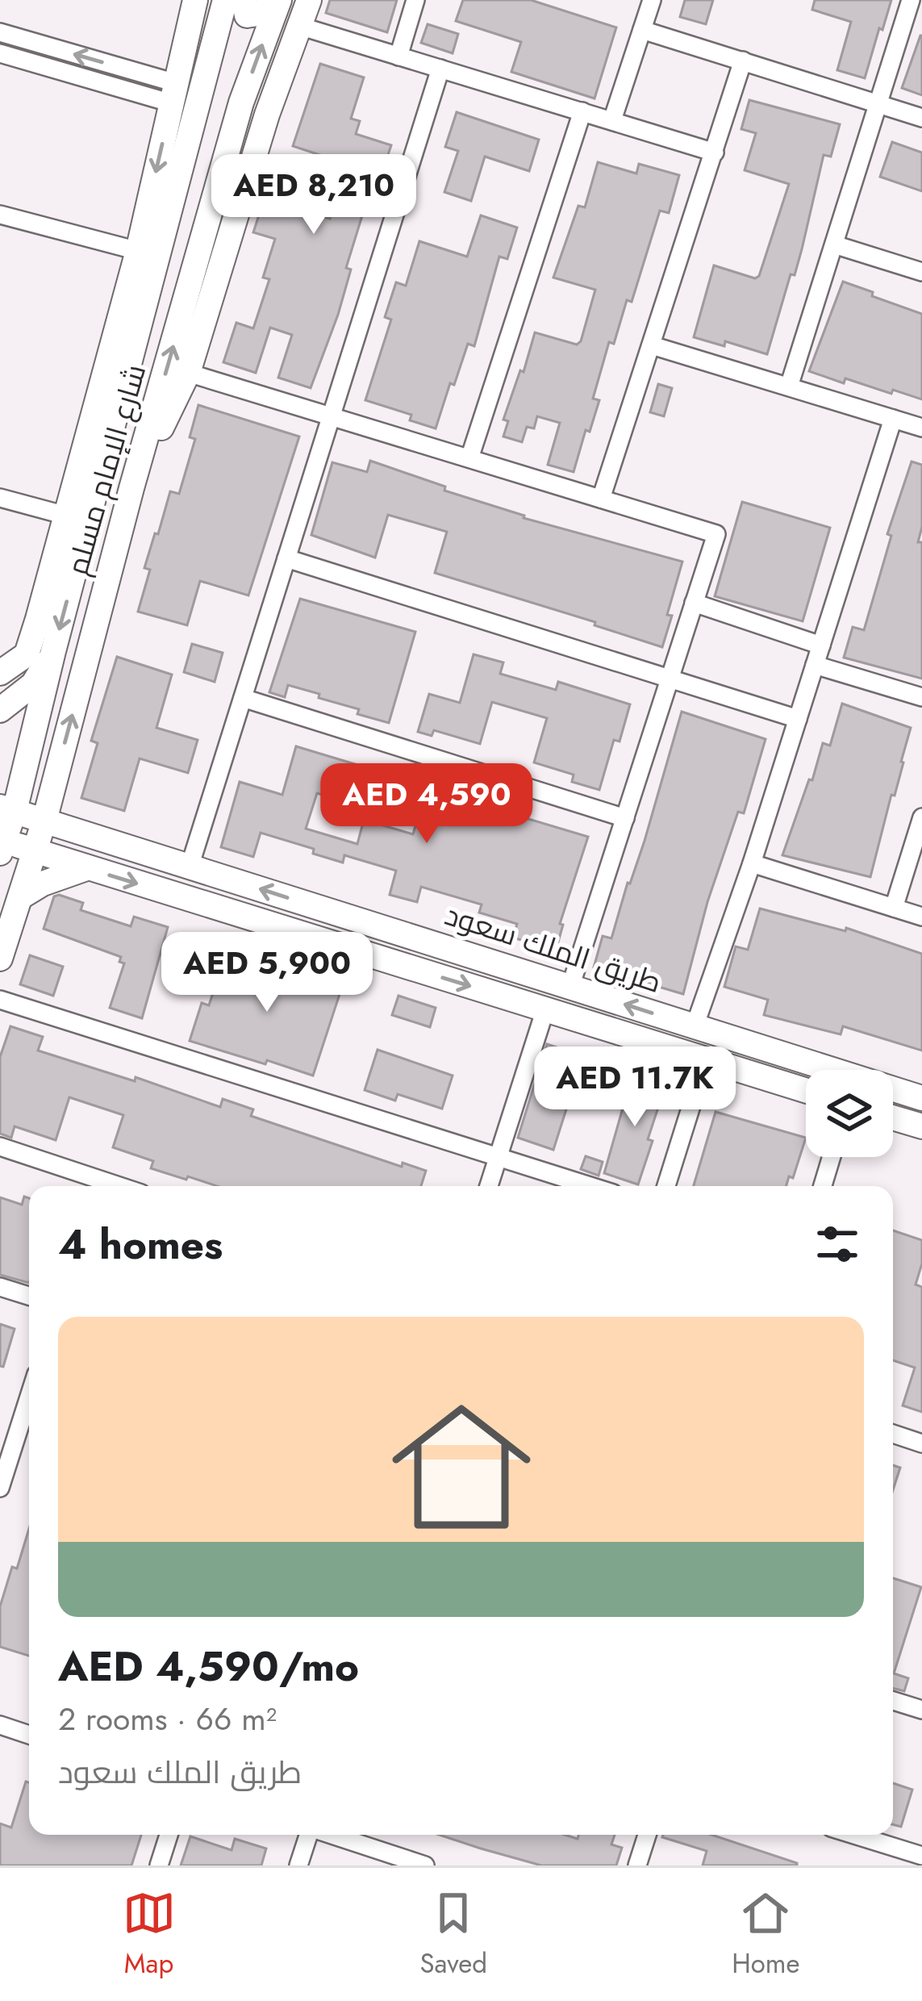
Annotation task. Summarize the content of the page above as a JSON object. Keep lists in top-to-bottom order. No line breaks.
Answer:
{"streets":{"main road":["شارع الإمام مسلم","طريق الملك سعود"]},"crossings":[["شارع الإمام مسلم","طريق الملك سعود"]],"page":{"price":["AED 8,210","AED 4,590","AED 5,900","AED 11.7K"],"heading":"4 homes","list":[{"name":"AED 4,590/mo","note":"2 rooms · 66 m² · طريق الملك سعود"}],"tabs":["Map","Saved","Home"]}}
